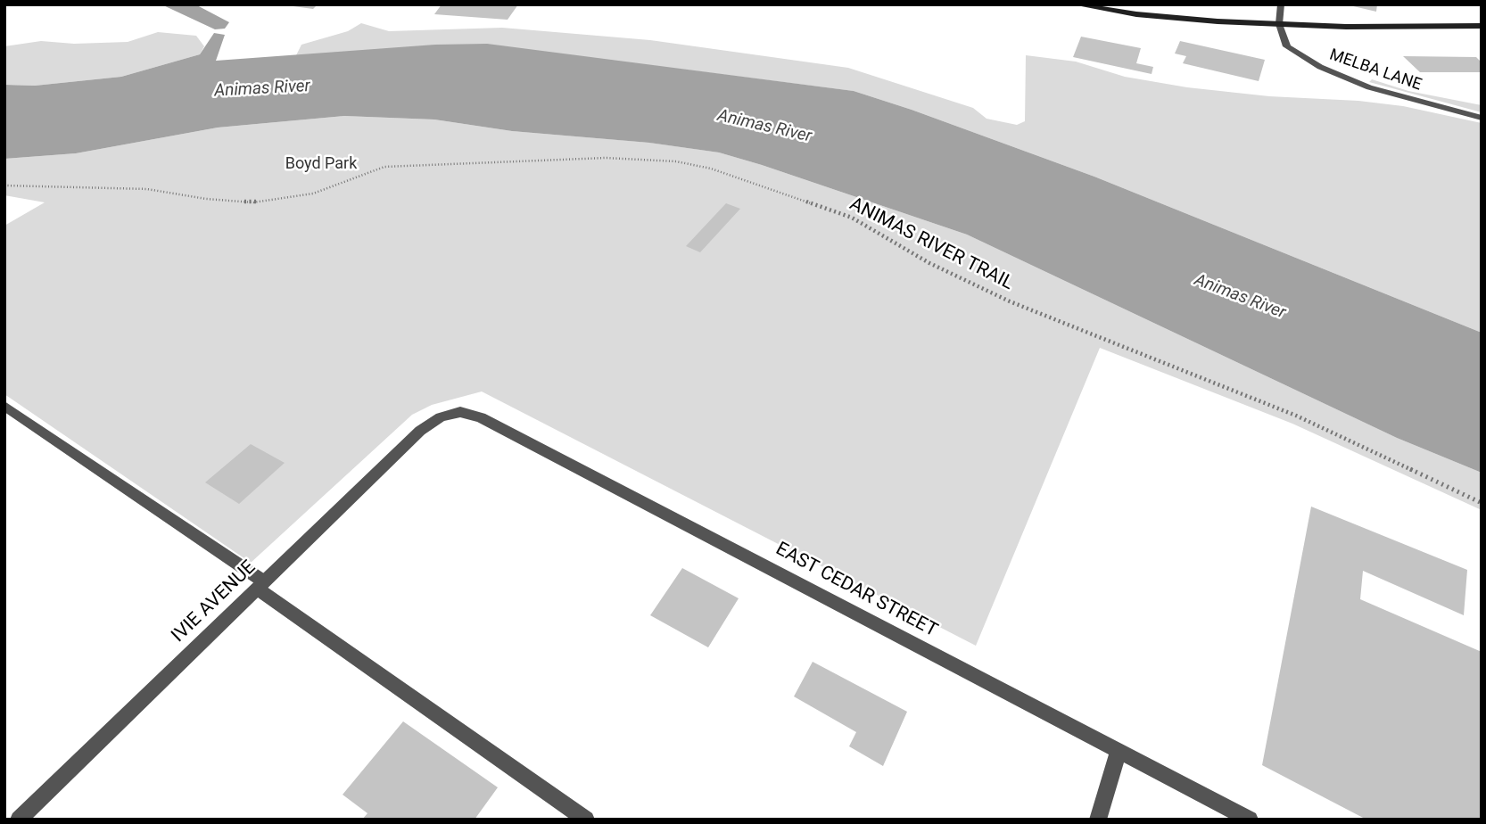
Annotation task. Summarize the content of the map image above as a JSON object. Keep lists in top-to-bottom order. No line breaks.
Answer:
{"streets":{"street":["MELBA LANE","EAST CEDAR STREET","IVIE AVENUE"],"path":["ANIMAS RIVER TRAIL"]},"crossings":[["EAST CEDAR STREET","IVIE AVENUE"]],"water":["Animas River"],"parks":["Boyd Park"]}
